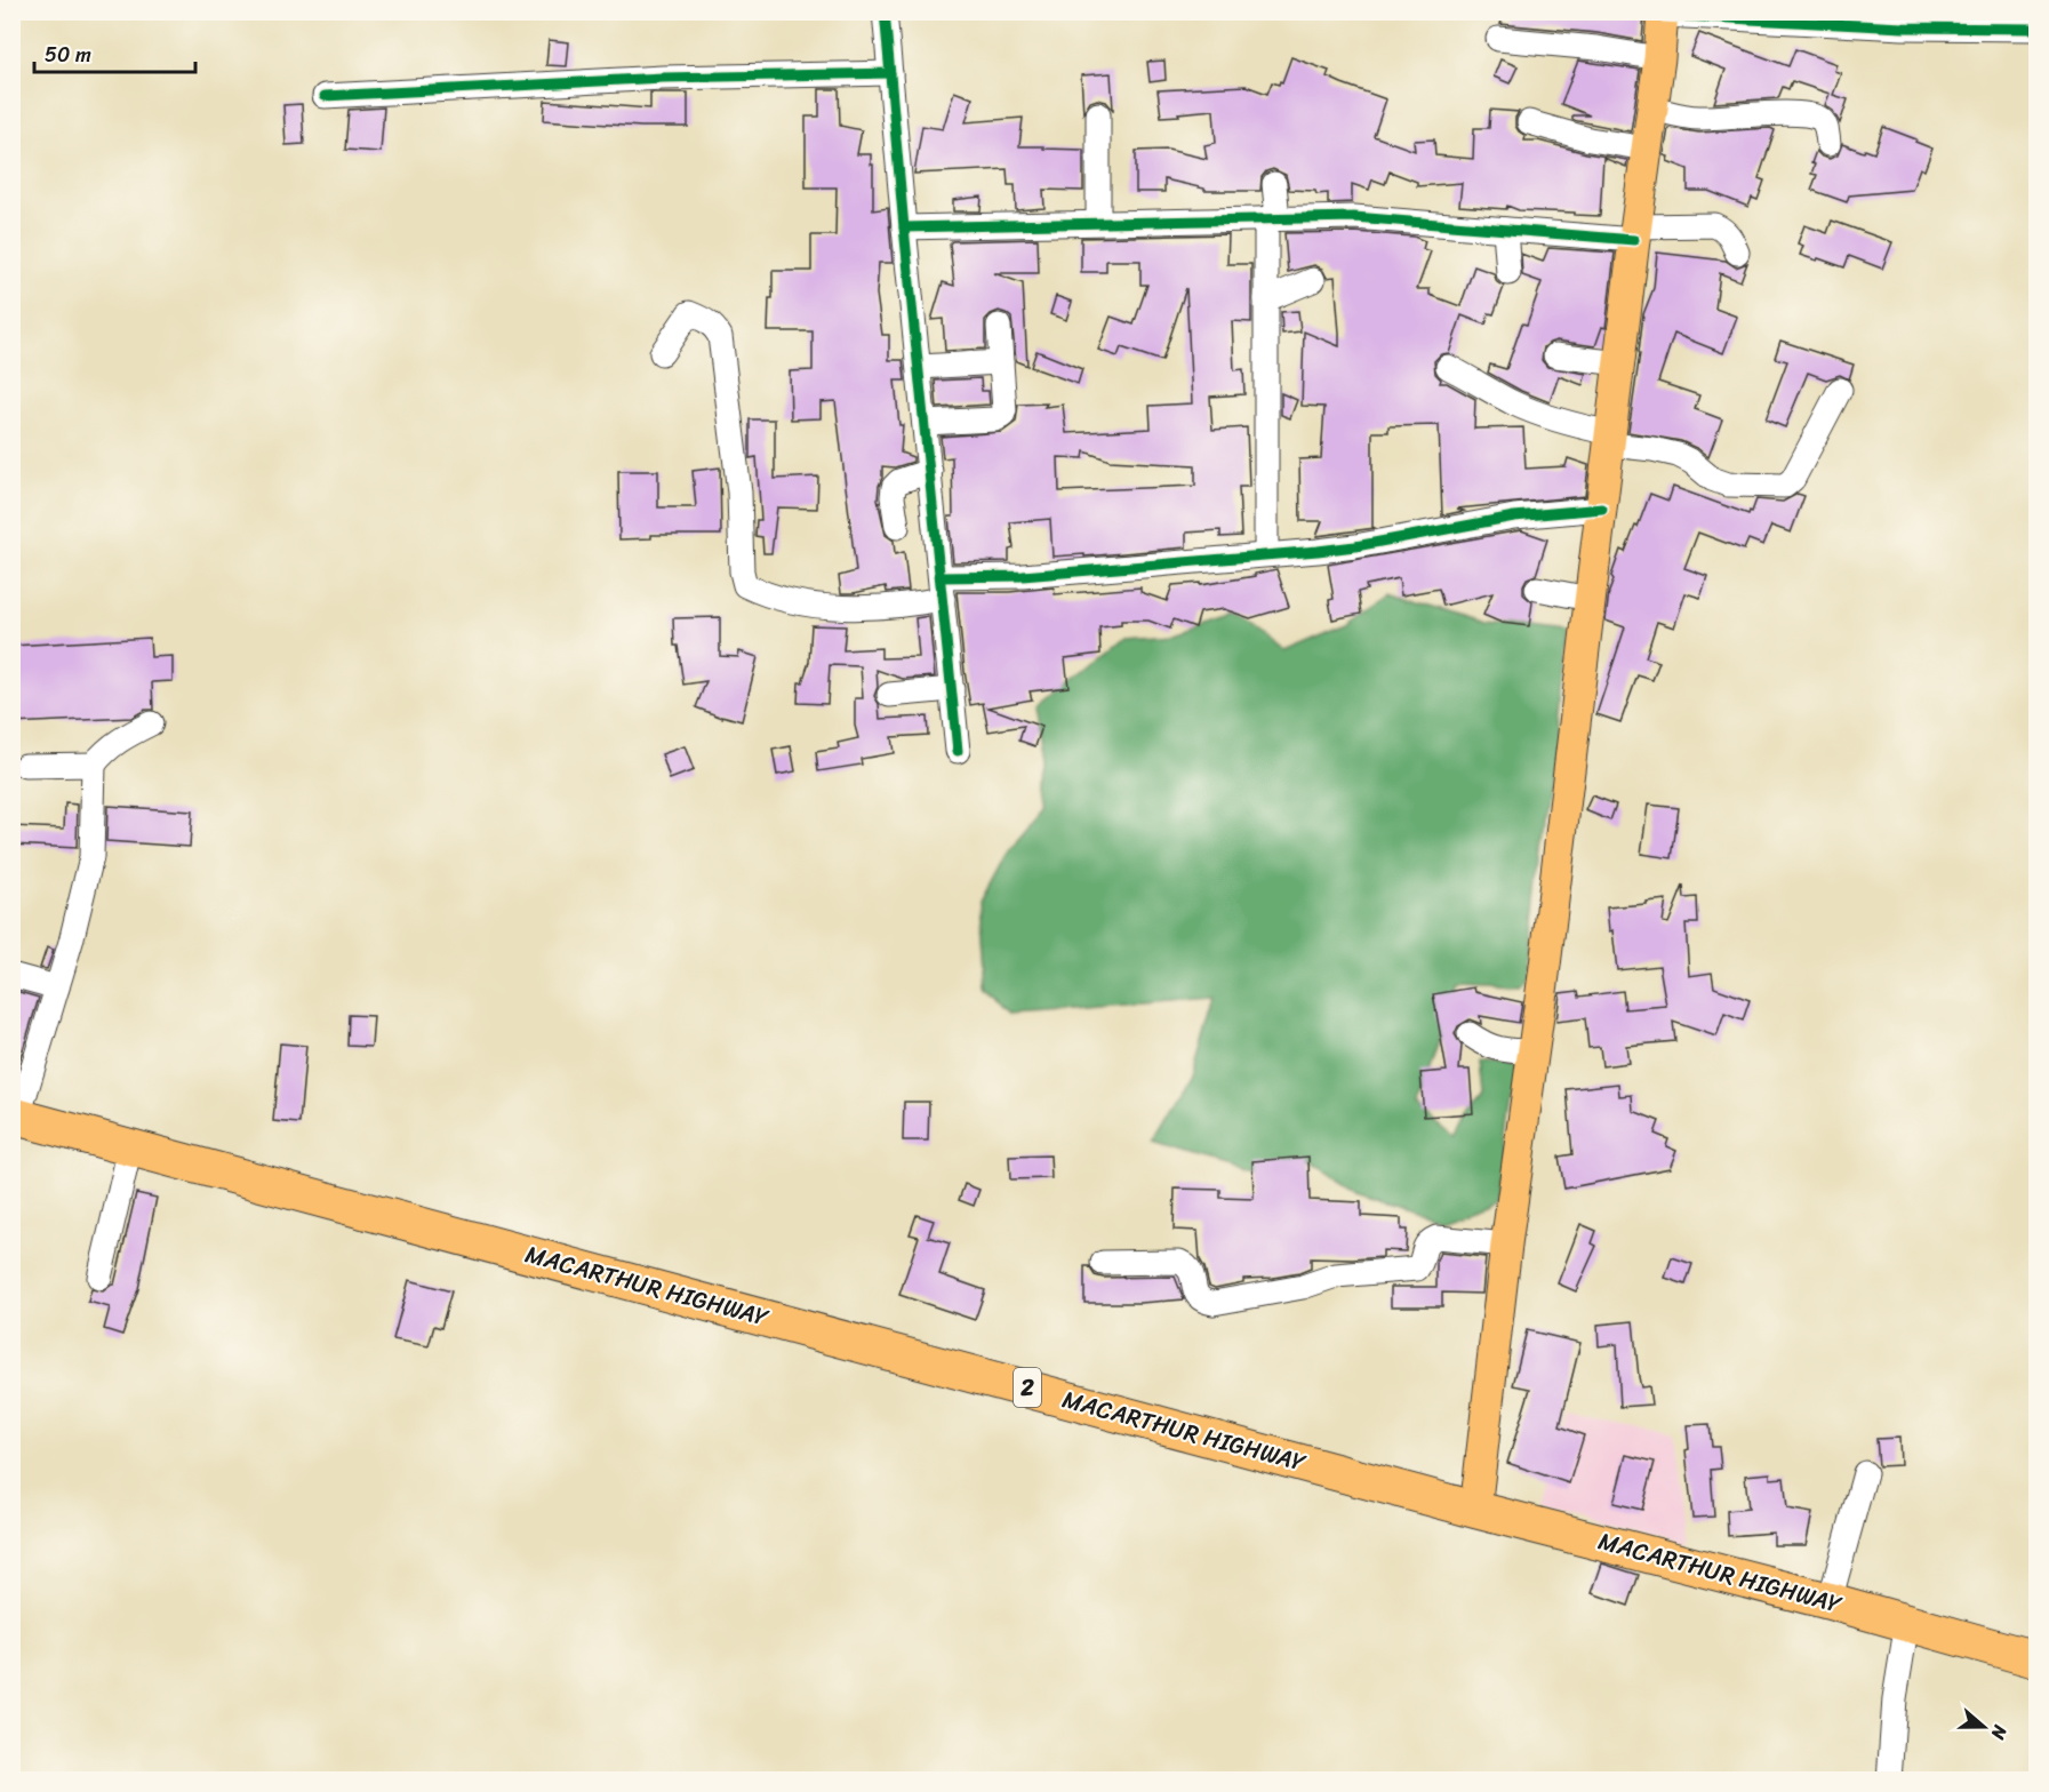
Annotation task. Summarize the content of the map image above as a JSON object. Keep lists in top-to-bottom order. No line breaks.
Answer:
{"streets":{"highway":["MACARTHUR HIGHWAY","2"]},"scale_bar":"50 m","north":"right"}
